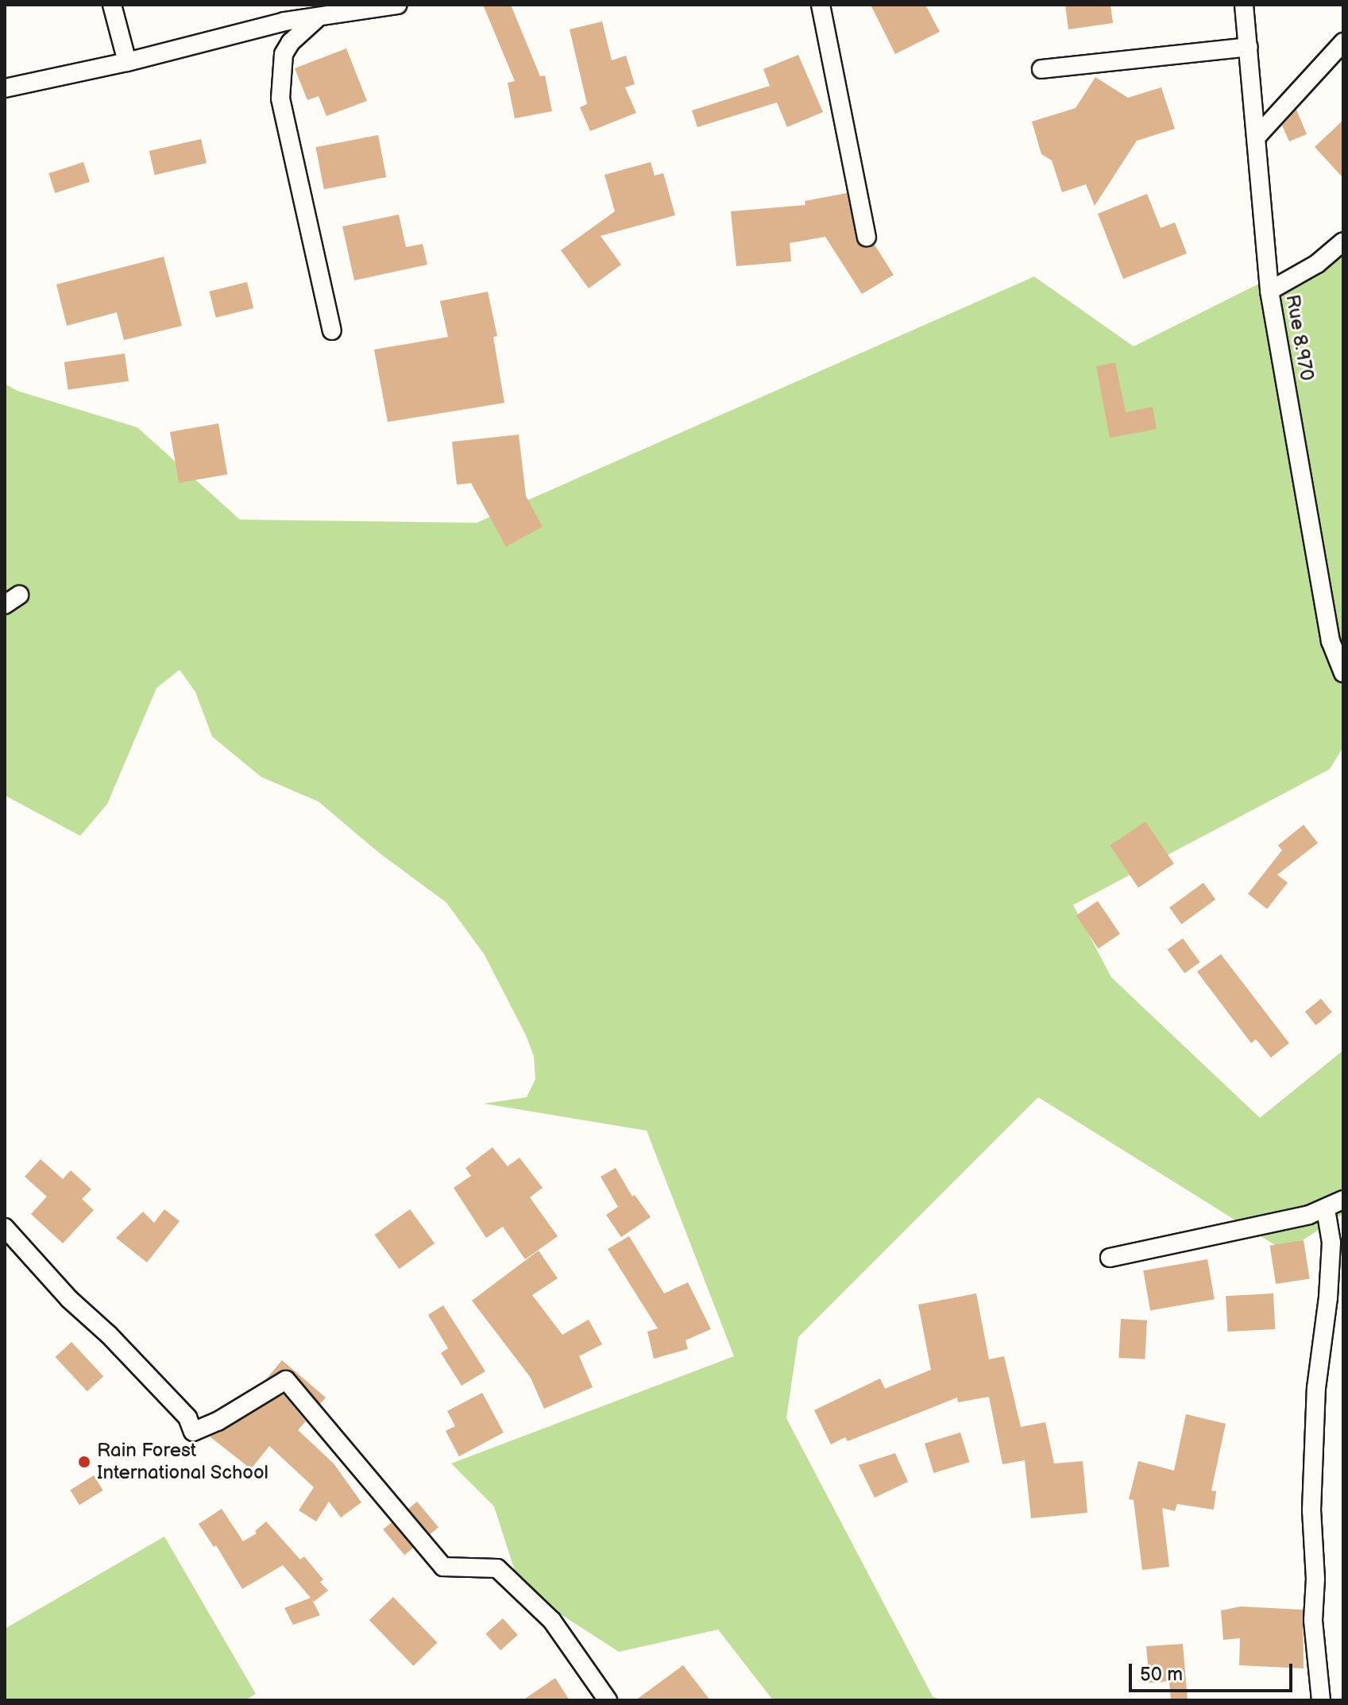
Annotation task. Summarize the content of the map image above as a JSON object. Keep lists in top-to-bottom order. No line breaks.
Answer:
{"streets":{"street":["Rue 8.970"]},"places":["Rain Forest International School"],"scale_bar":"50 m"}
